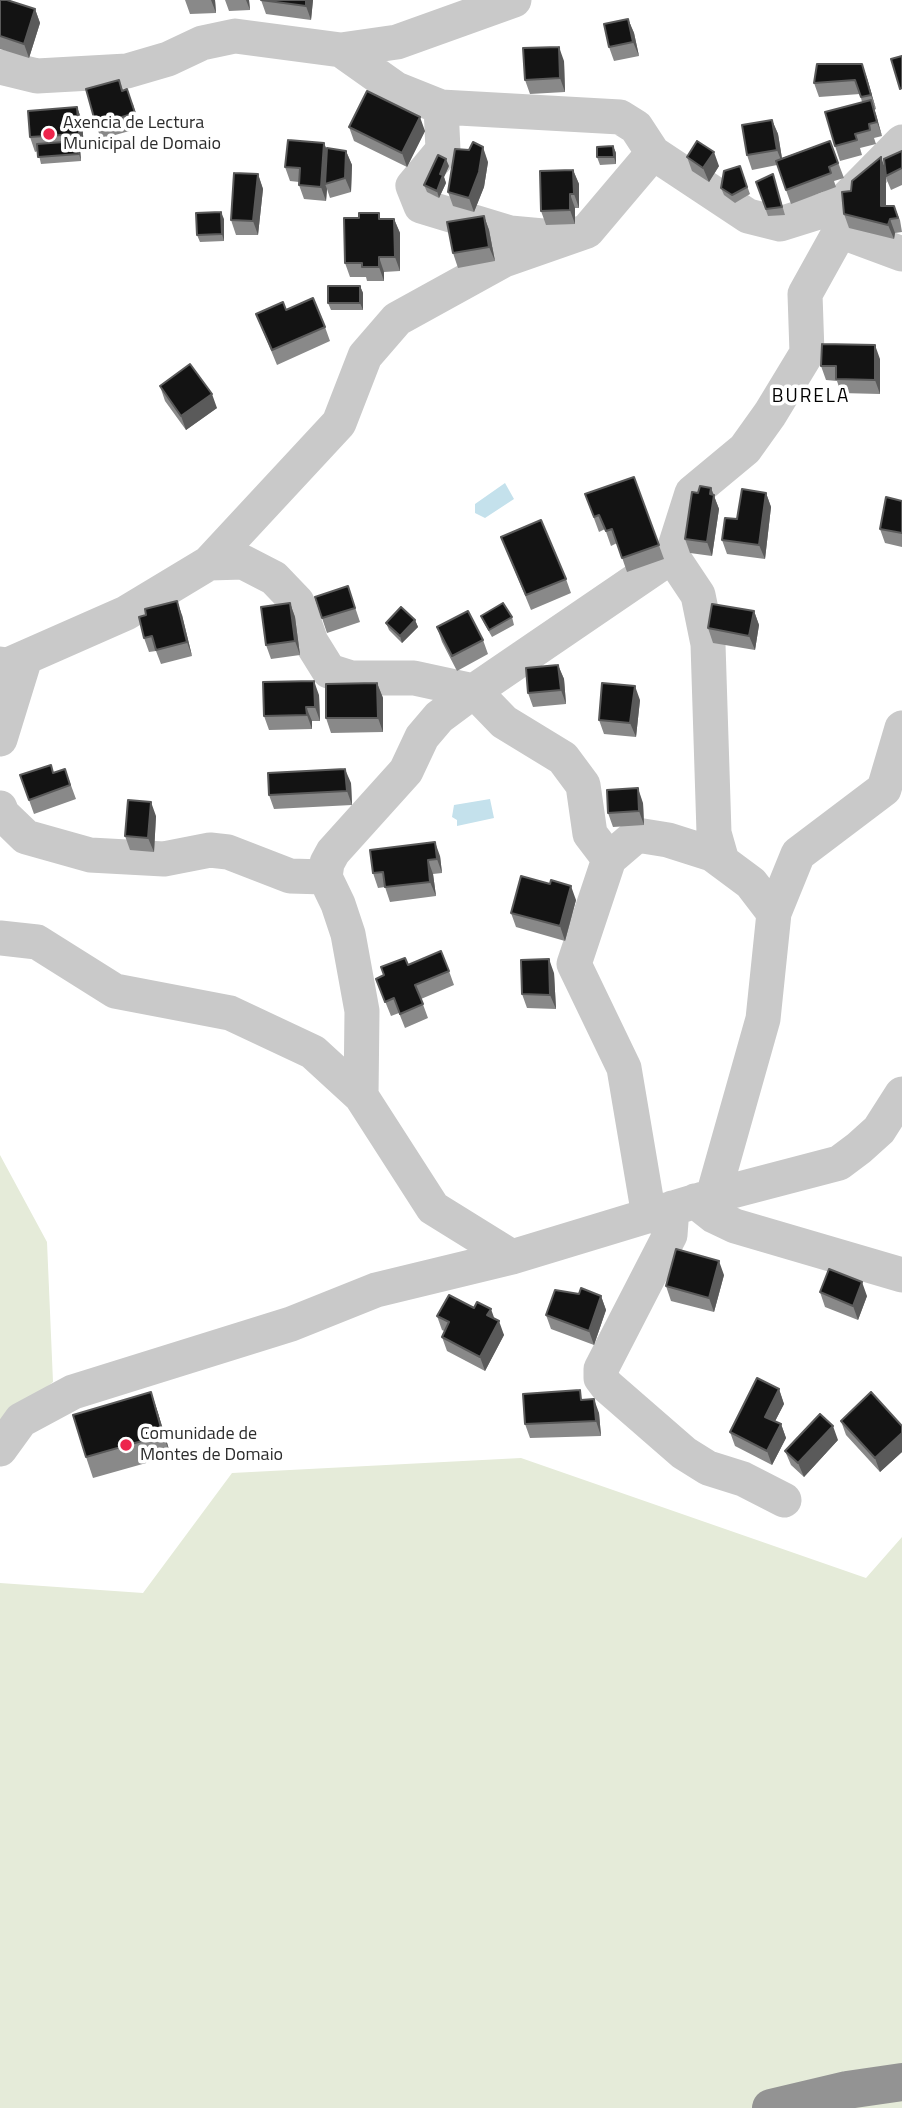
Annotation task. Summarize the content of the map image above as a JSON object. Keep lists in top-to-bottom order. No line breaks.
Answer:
{"districts":["BURELA"],"places":["Axencia de Lectura Municipal de Domaio","Comunidade de Montes de Domaio"]}
